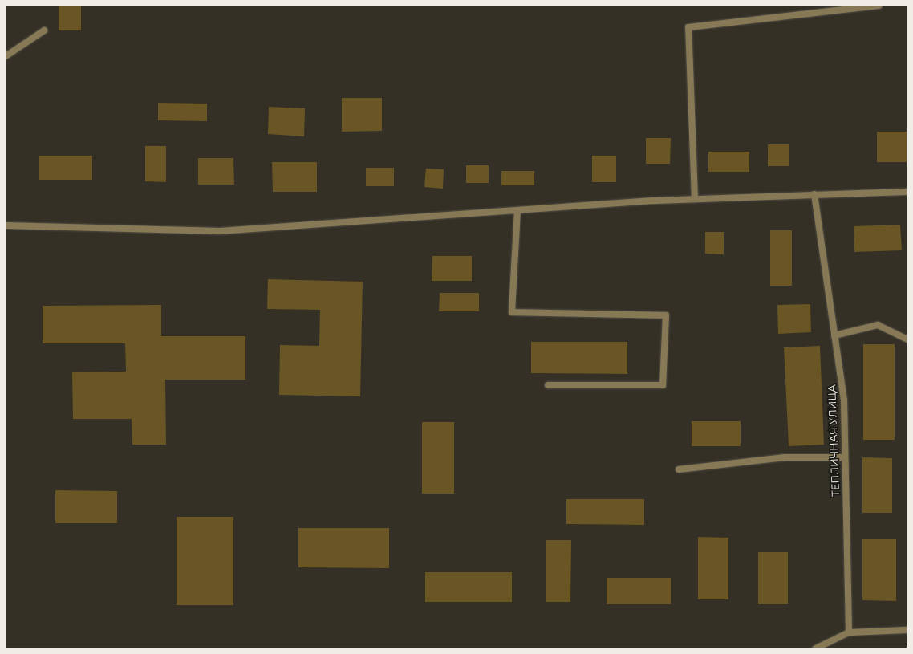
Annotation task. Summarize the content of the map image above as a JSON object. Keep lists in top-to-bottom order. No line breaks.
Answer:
{"streets":{"street":["ТЕПЛИЧНАЯ УЛИЦА"]}}
